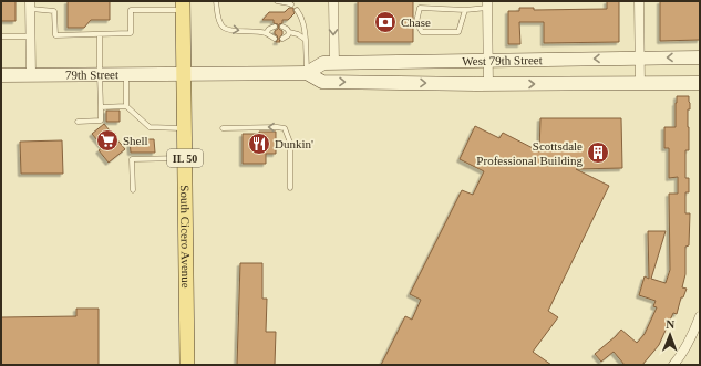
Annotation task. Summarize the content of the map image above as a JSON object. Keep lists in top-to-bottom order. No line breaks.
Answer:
{"streets":{"main road":["West 79th Street","79th Street","IL 50","South Cicero Avenue"]},"crossings":[["West 79th Street","79th Street"],["West 79th Street","South Cicero Avenue"],["79th Street","South Cicero Avenue"]],"places":{"bank":["Chase"],"supermarket":["Shell"],"restaurant":["Dunkin'"],"building":["Scottsdale Professional Building"]},"north":"top"}
